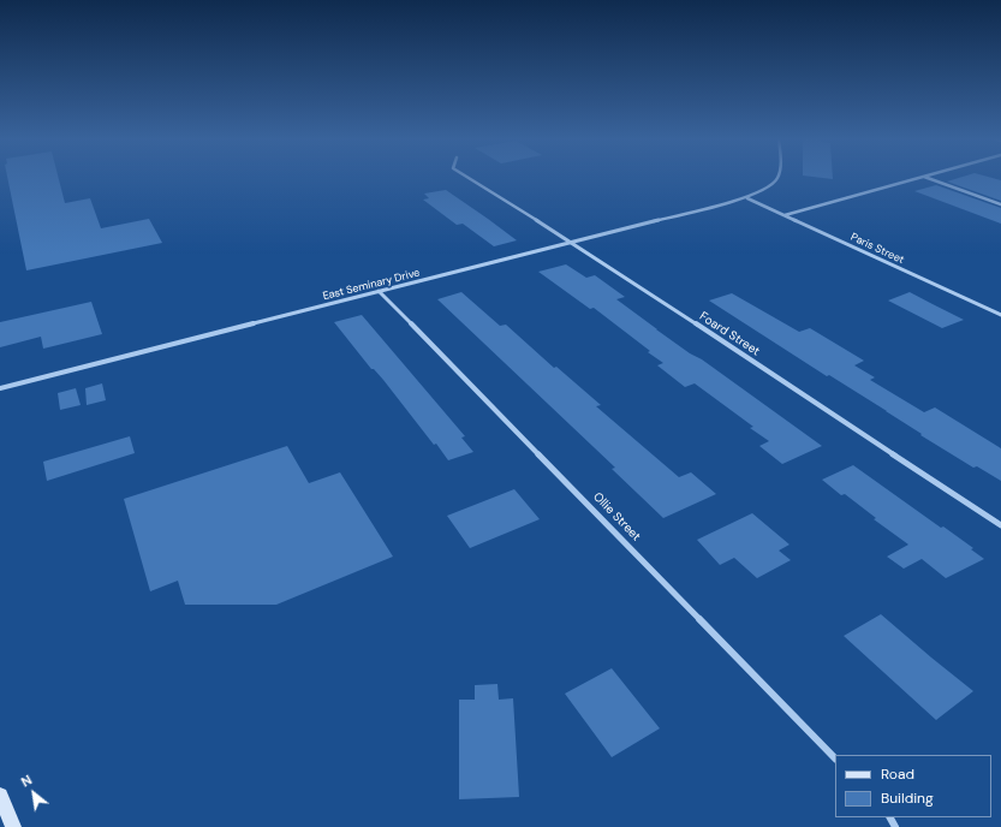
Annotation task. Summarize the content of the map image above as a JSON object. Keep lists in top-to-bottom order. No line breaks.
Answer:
{"streets":{"street":["Paris Street","East Seminary Drive","Foard Street","Ollie Street"]},"crossings":[["Paris Street","East Seminary Drive"],["East Seminary Drive","Foard Street"],["East Seminary Drive","Ollie Street"]],"legend":["Road","Building"],"north":"top left"}
